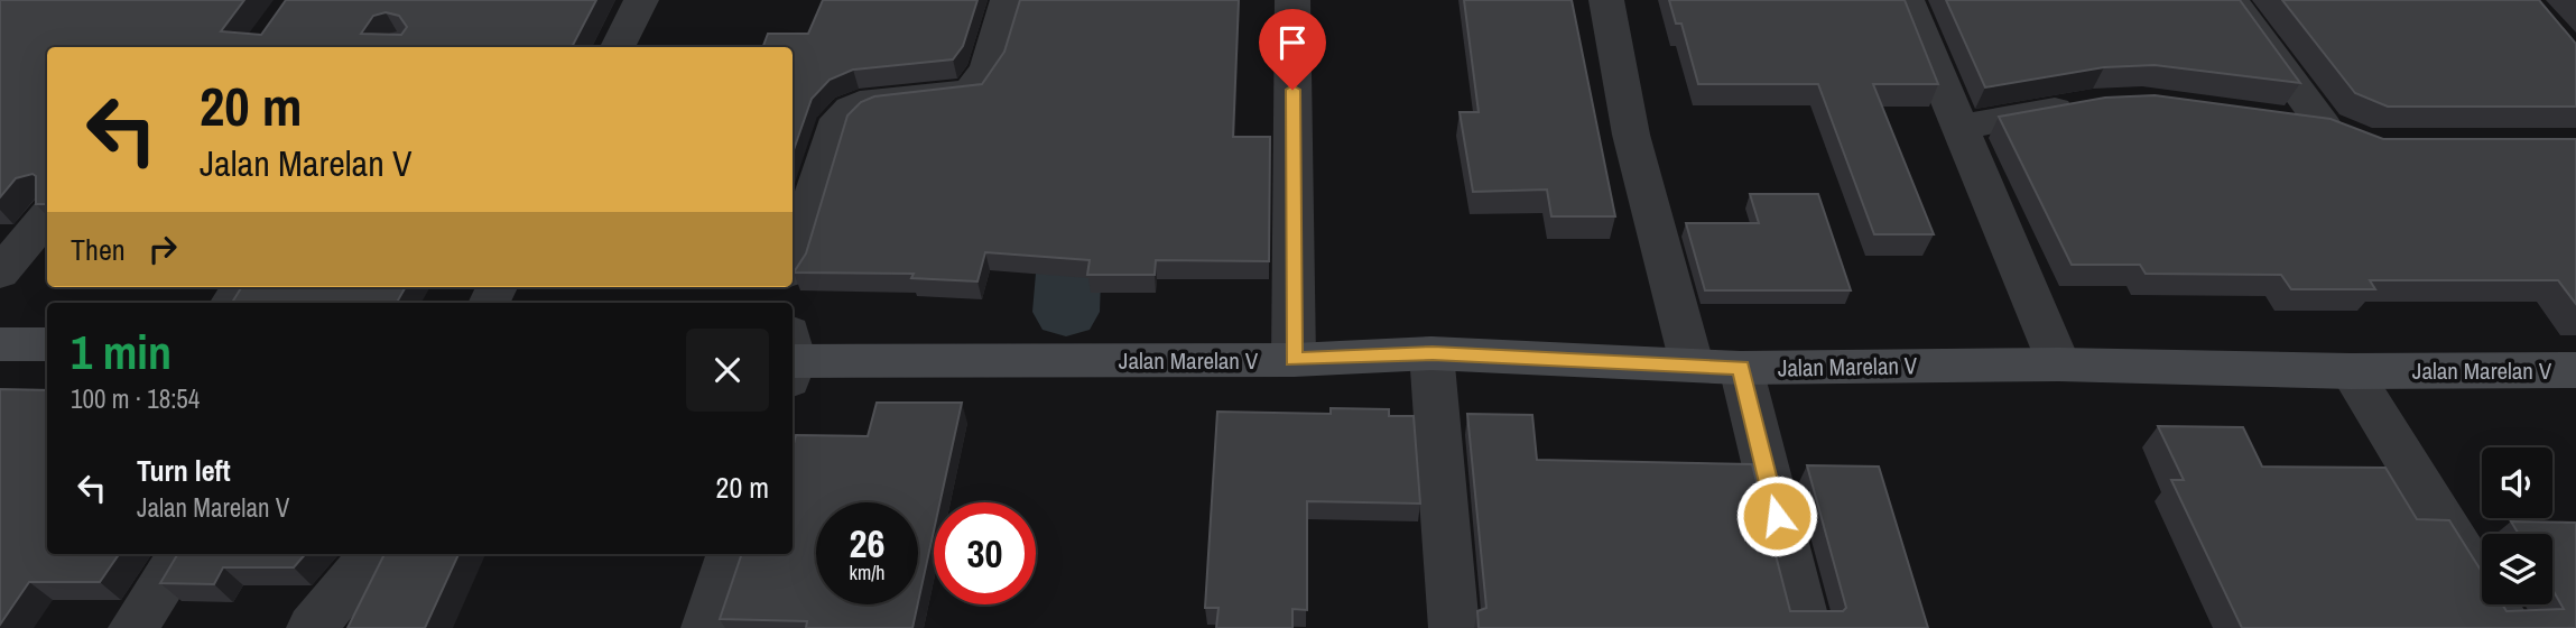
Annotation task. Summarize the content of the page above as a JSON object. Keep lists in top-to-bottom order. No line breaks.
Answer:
{"streets":{"street":["Jalan Marelan V"]},"page":{"turn":["20 m","Jalan Marelan V"],"then":"Then","heading":["1 min","100 m · 18:54"],"list":[{"name":"Turn left","note":"Jalan Marelan V","value":"20 m"}],"speed":"26 km/h","limit":"30"}}
